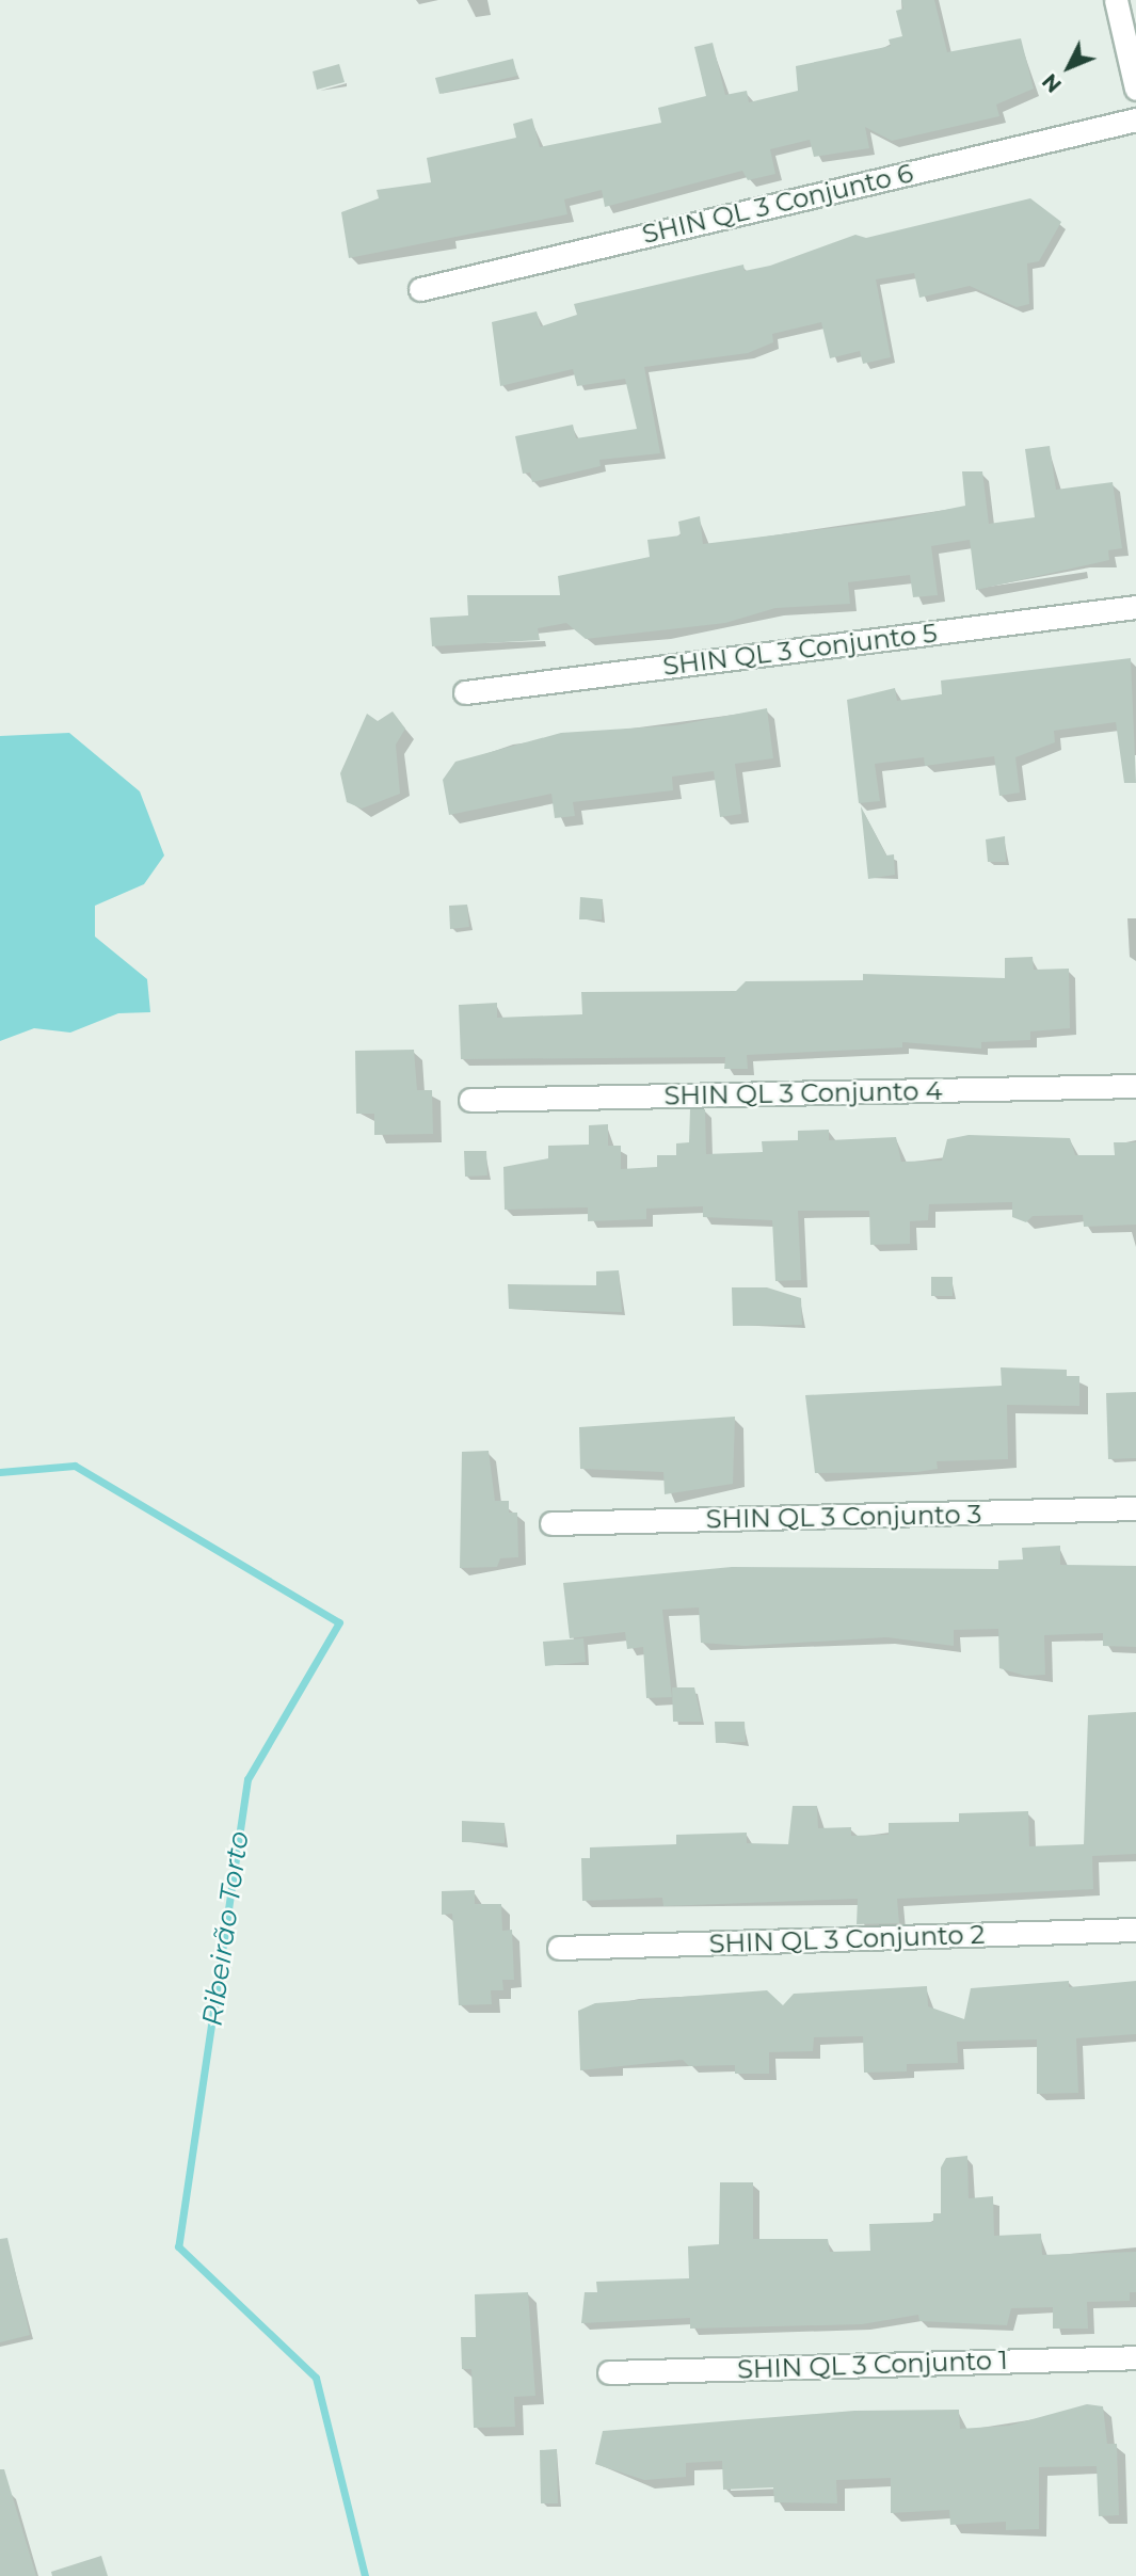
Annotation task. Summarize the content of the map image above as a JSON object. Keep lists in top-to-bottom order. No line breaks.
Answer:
{"streets":{"street":["SHIN QL 3 Conjunto 6","SHIN QL 3 Conjunto 5","SHIN QL 3 Conjunto 4","SHIN QL 3 Conjunto 3","SHIN QL 3 Conjunto 2","SHIN QL 3 Conjunto 1"]},"water":["Ribeirão Torto"],"north":"bottom left"}
